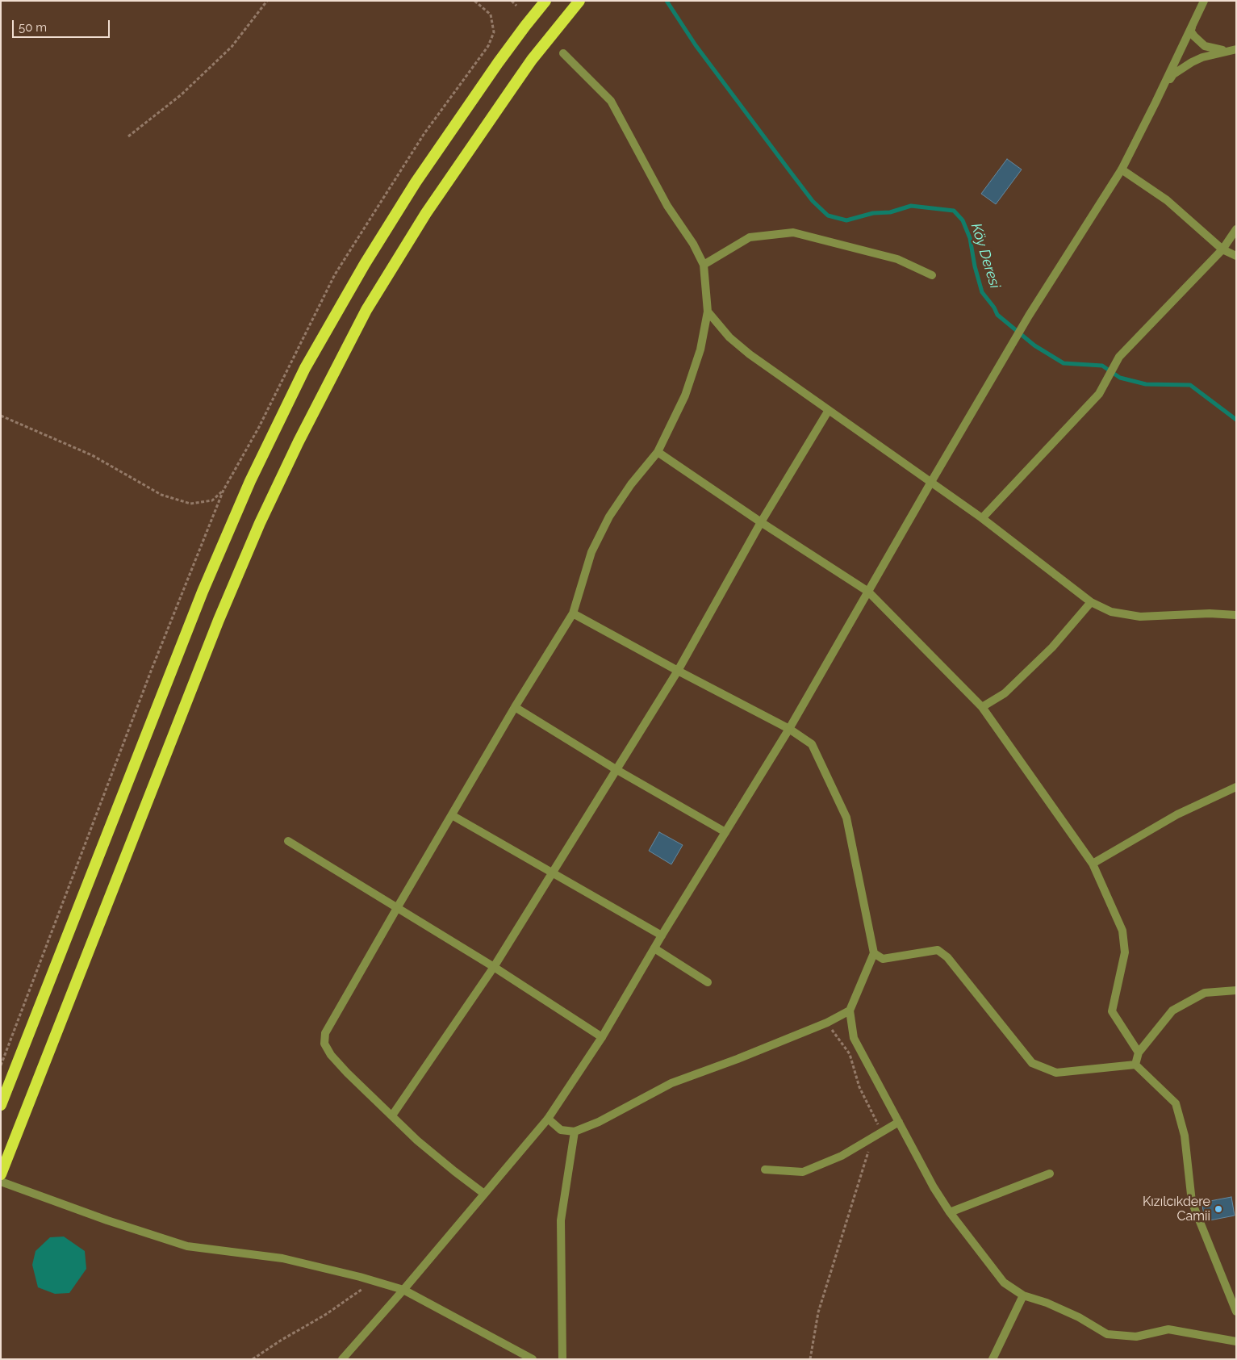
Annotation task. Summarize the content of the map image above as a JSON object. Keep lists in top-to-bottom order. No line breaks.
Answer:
{"water":["Köy Deresi"],"places":["Kızılcıkdere Camii"],"scale_bar":"50 m"}
